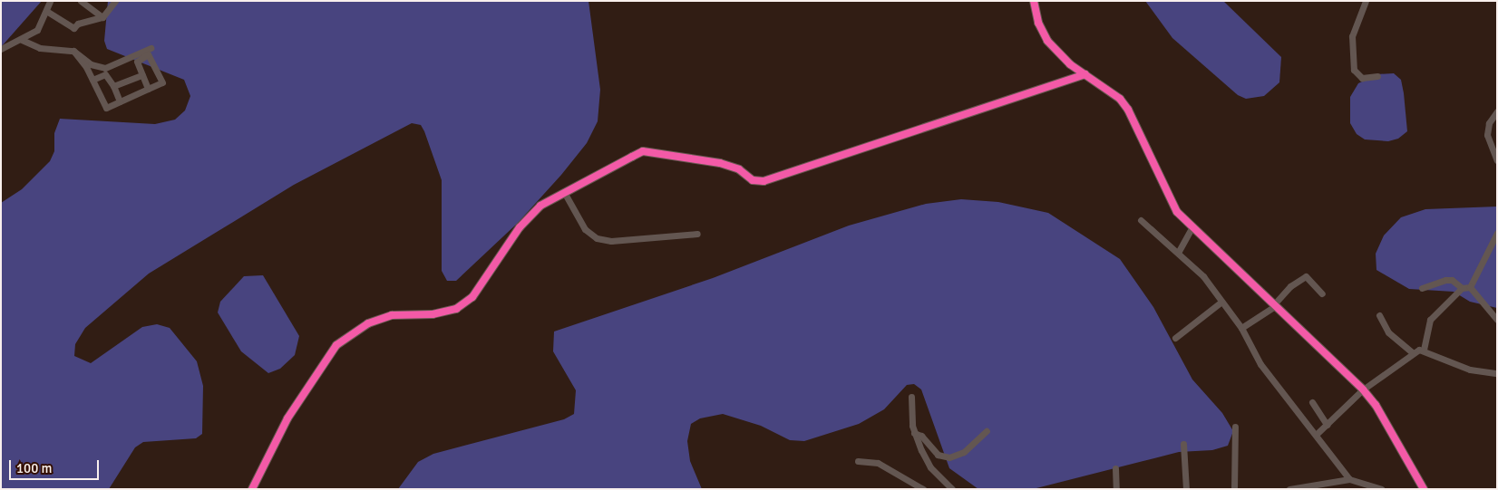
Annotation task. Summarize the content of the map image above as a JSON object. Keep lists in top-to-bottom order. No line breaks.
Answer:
{"scale_bar":"100 m"}
